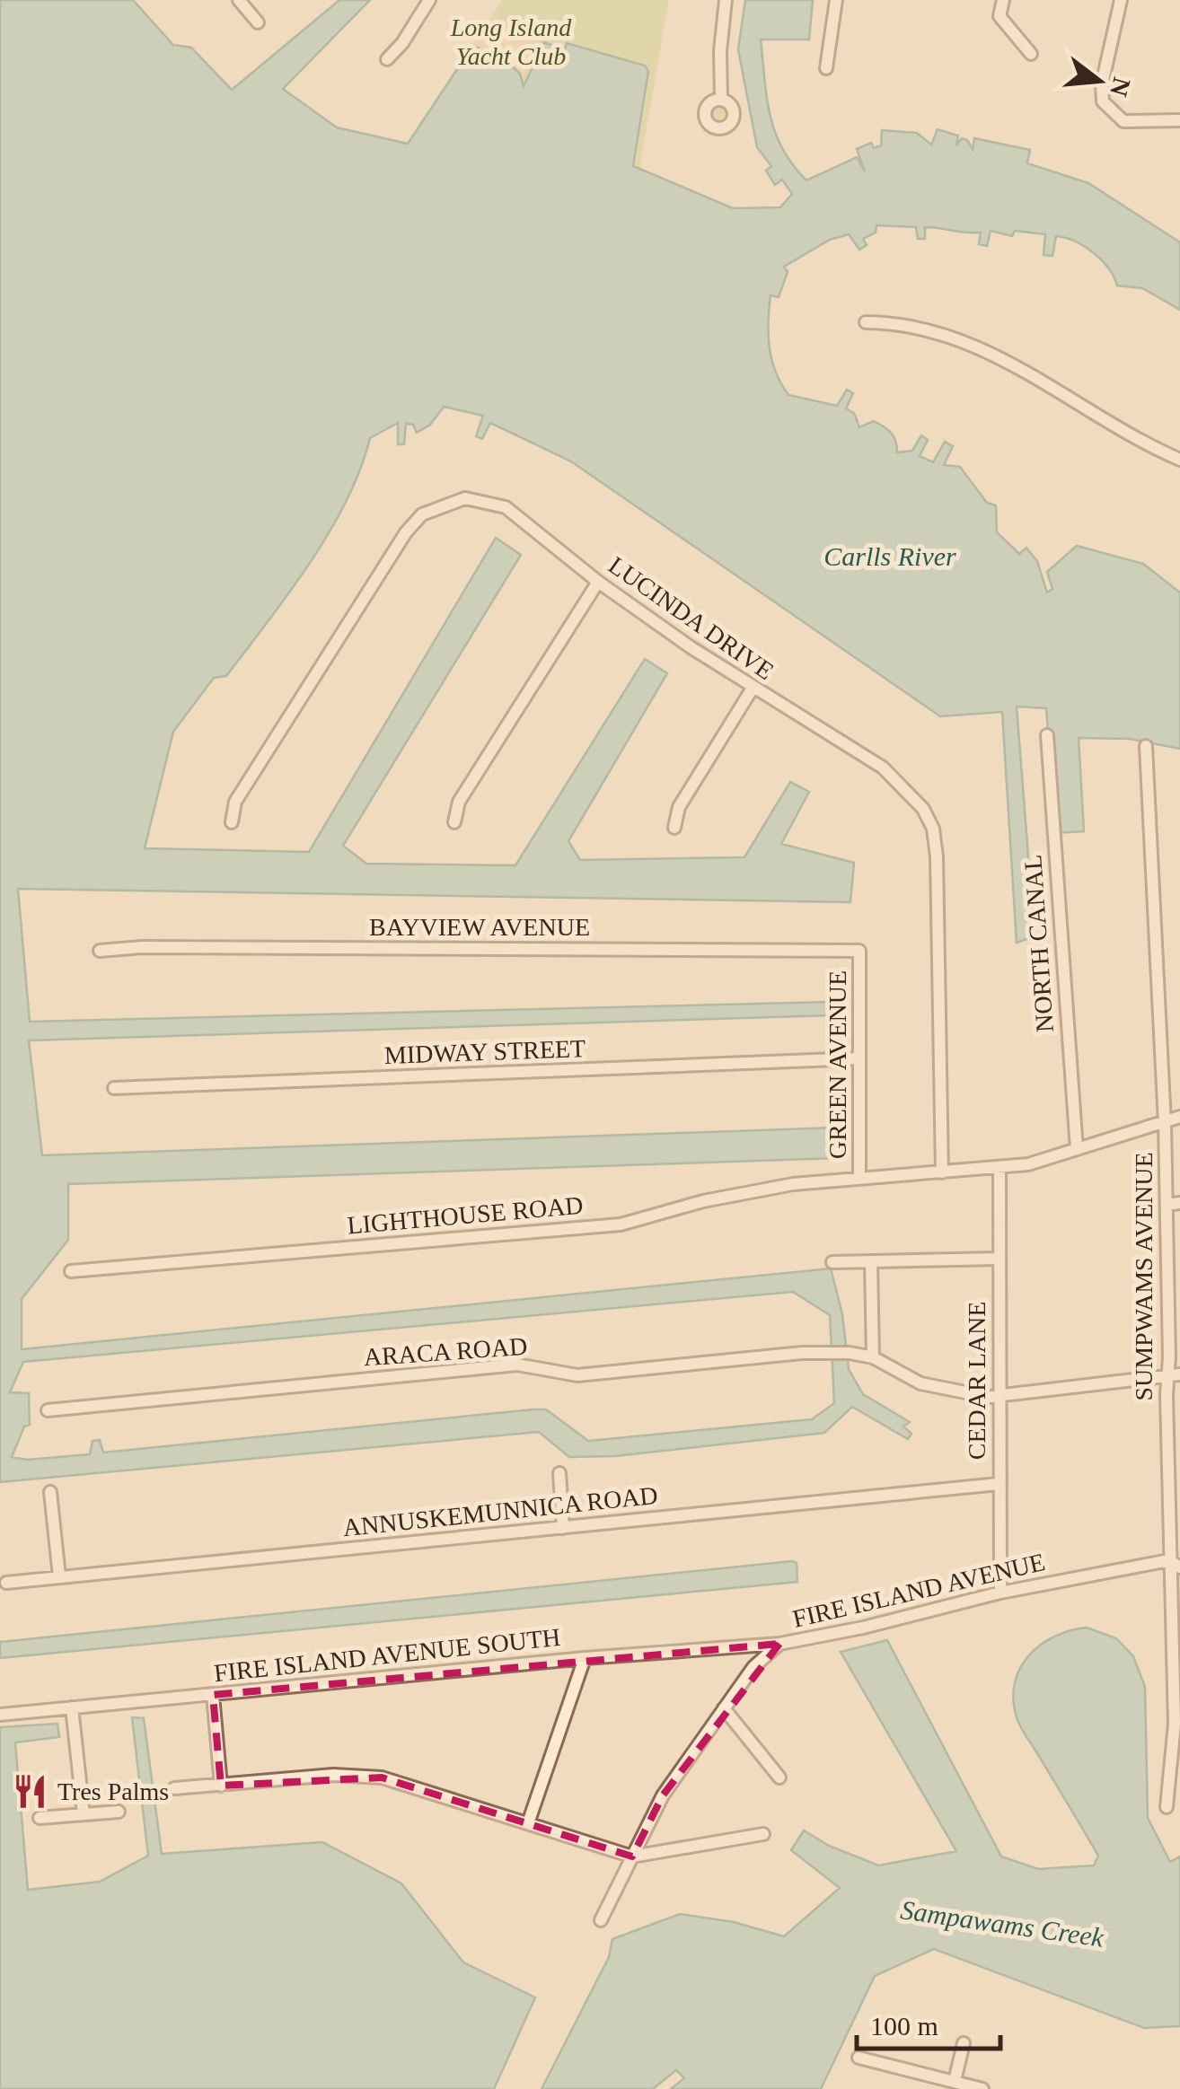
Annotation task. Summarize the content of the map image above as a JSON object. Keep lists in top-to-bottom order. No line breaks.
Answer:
{"streets":{"street":["LUCINDA DRIVE","BAYVIEW AVENUE","NORTH CANAL","MIDWAY STREET","GREEN AVENUE","LIGHTHOUSE ROAD","SUMPWAMS AVENUE","ARACA ROAD","CEDAR LANE","ANNUSKEMUNNICA ROAD","FIRE ISLAND AVENUE","FIRE ISLAND AVENUE SOUTH"]},"crossings":[["BAYVIEW AVENUE","GREEN AVENUE"],["MIDWAY STREET","GREEN AVENUE"],["GREEN AVENUE","LIGHTHOUSE ROAD"],["SUMPWAMS AVENUE","ARACA ROAD"],["SUMPWAMS AVENUE","FIRE ISLAND AVENUE"],["ARACA ROAD","CEDAR LANE"],["CEDAR LANE","ANNUSKEMUNNICA ROAD"],["CEDAR LANE","FIRE ISLAND AVENUE"],["FIRE ISLAND AVENUE","FIRE ISLAND AVENUE SOUTH"]],"water":["Carlls River","Sampawams Creek"],"parks":["Long Island Yacht Club"],"places":{"restaurant":["Tres Palms"]},"scale_bar":"100 m","north":"right"}
